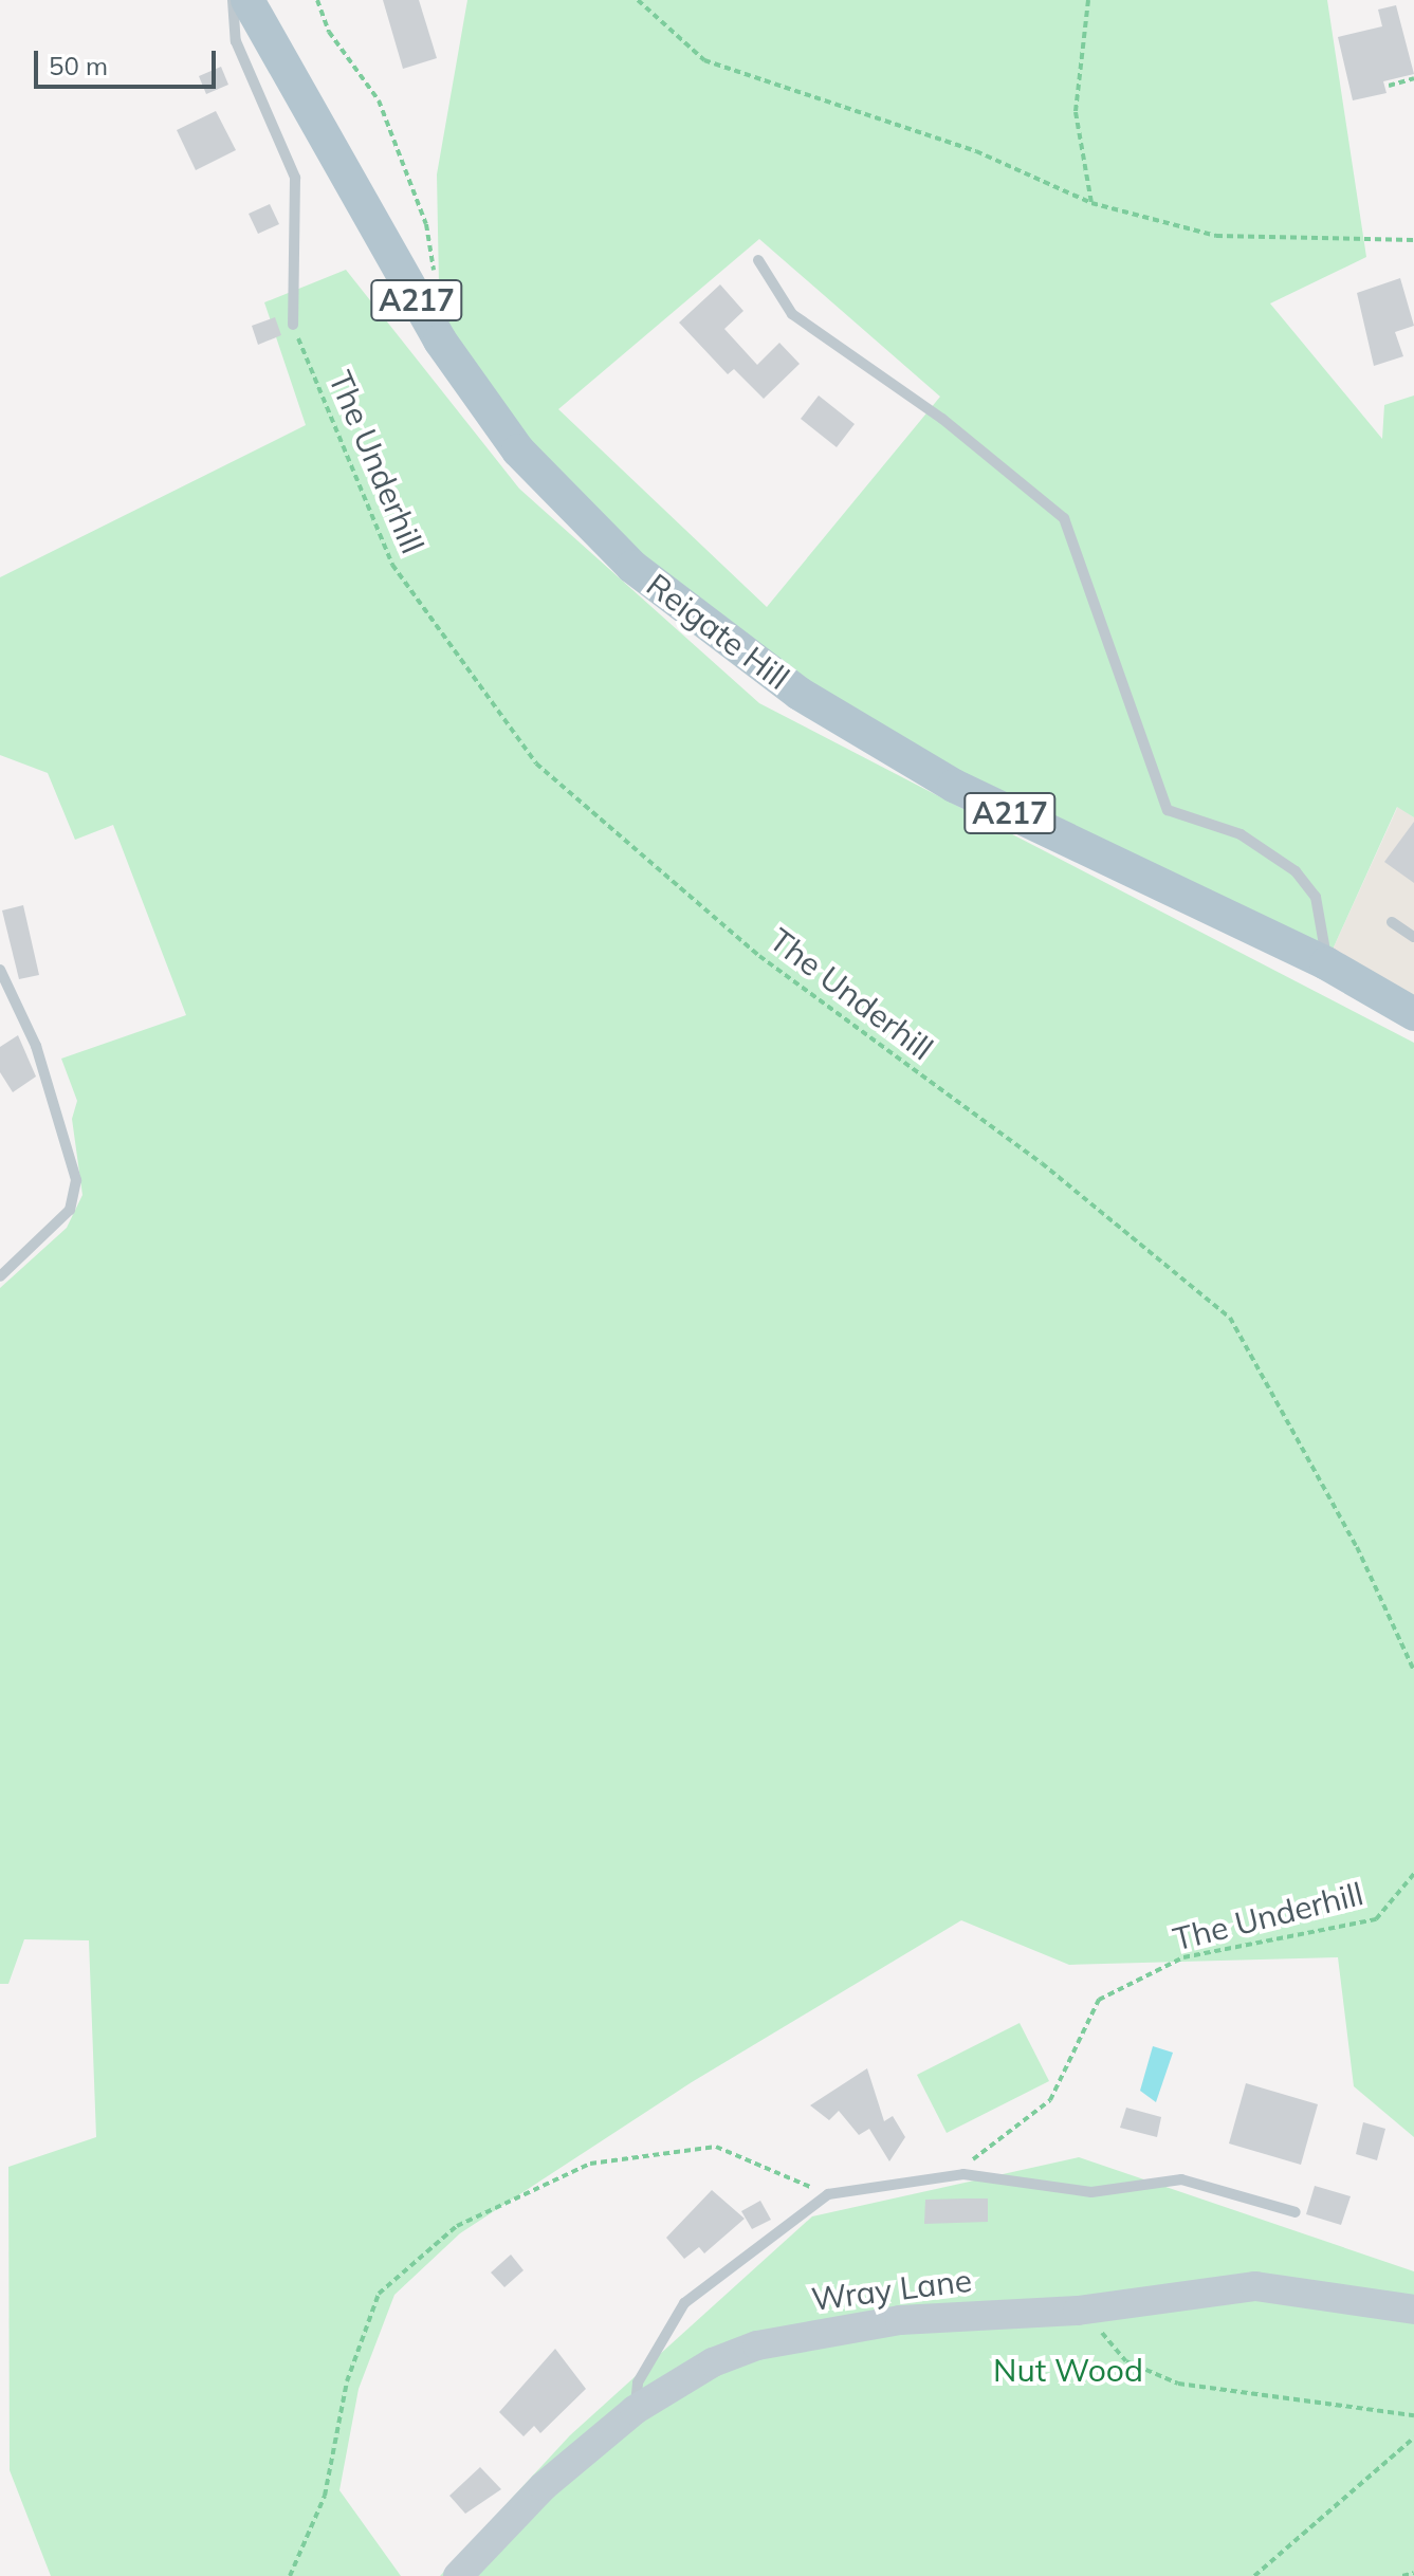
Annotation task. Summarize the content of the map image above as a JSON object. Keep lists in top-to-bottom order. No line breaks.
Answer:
{"streets":{"main road":["A217","Reigate Hill"],"street":["Wray Lane"],"path":["The Underhill"]},"parks":["Nut Wood"],"scale_bar":"50 m"}
